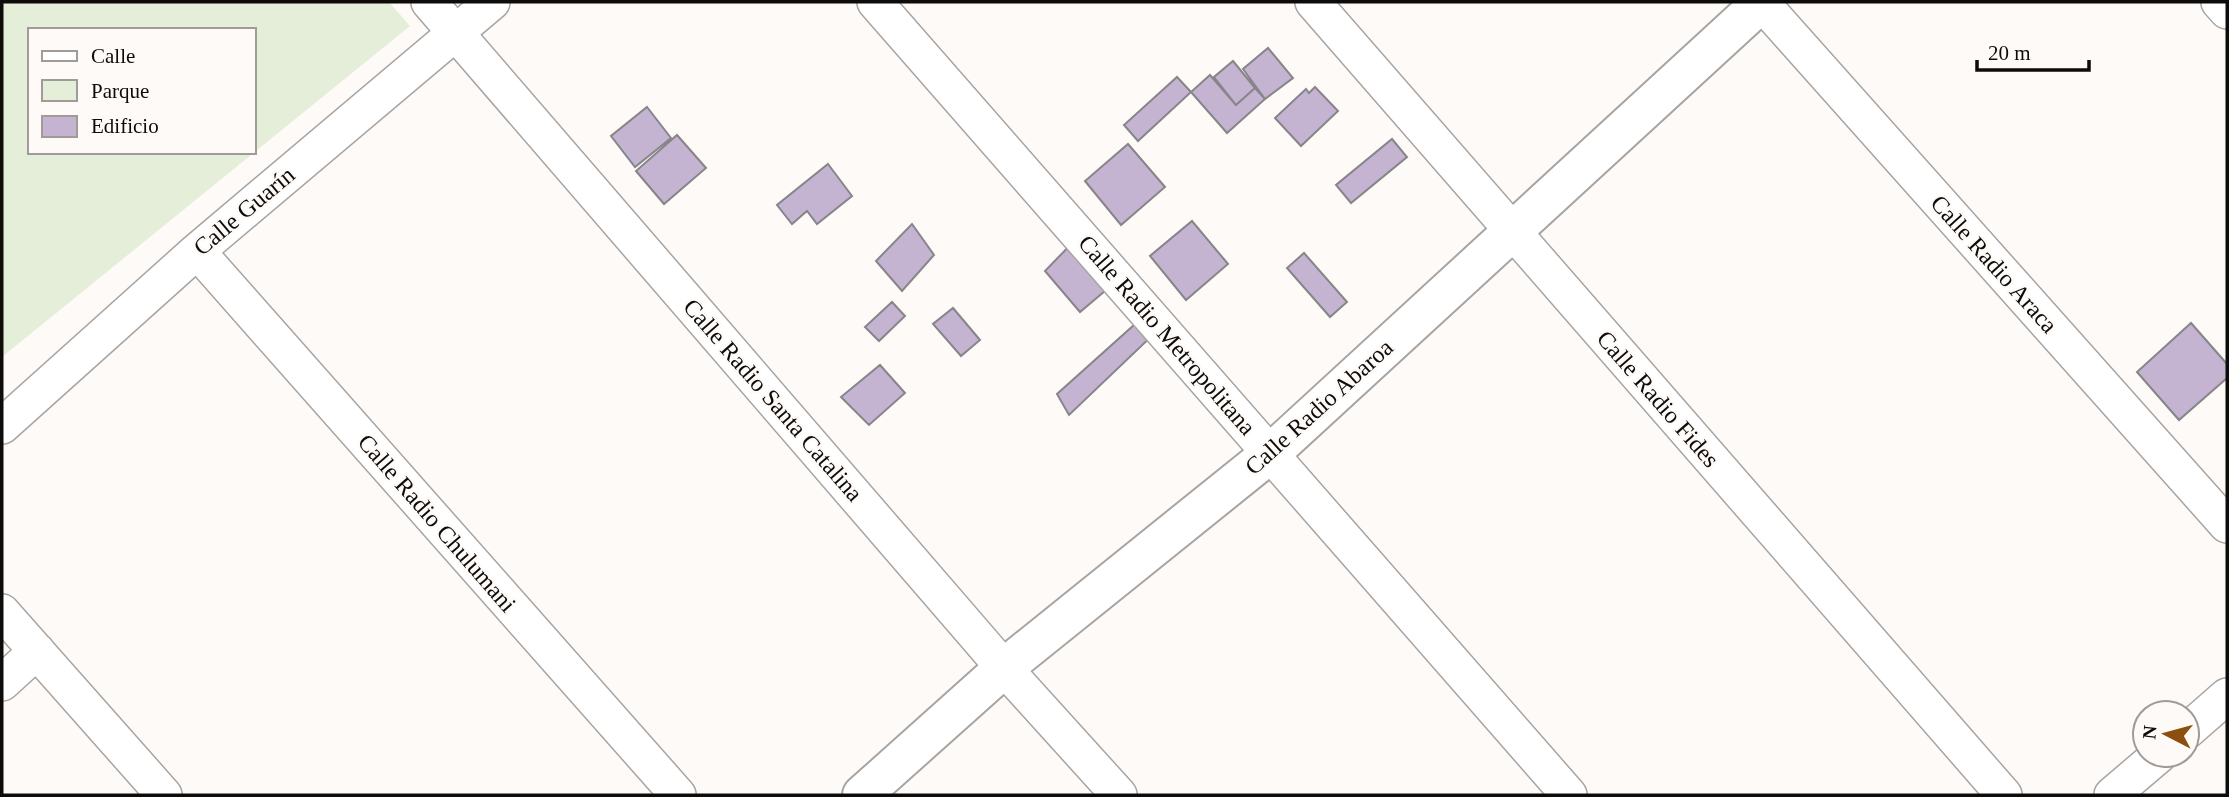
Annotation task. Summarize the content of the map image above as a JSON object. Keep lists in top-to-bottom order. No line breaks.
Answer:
{"streets":{"street":["Calle Guarín","Calle Radio Araca","Calle Radio Metropolitana","Calle Radio Fides","Calle Radio Santa Catalina","Calle Radio Abaroa","Calle Radio Chulumani"]},"crossings":[["Calle Guarín","Calle Radio Santa Catalina"],["Calle Guarín","Calle Radio Chulumani"],["Calle Radio Araca","Calle Radio Abaroa"],["Calle Radio Metropolitana","Calle Radio Abaroa"],["Calle Radio Fides","Calle Radio Abaroa"],["Calle Radio Santa Catalina","Calle Radio Abaroa"]],"legend":["Calle","Parque","Edificio"],"scale_bar":"20 m","north":"left"}
